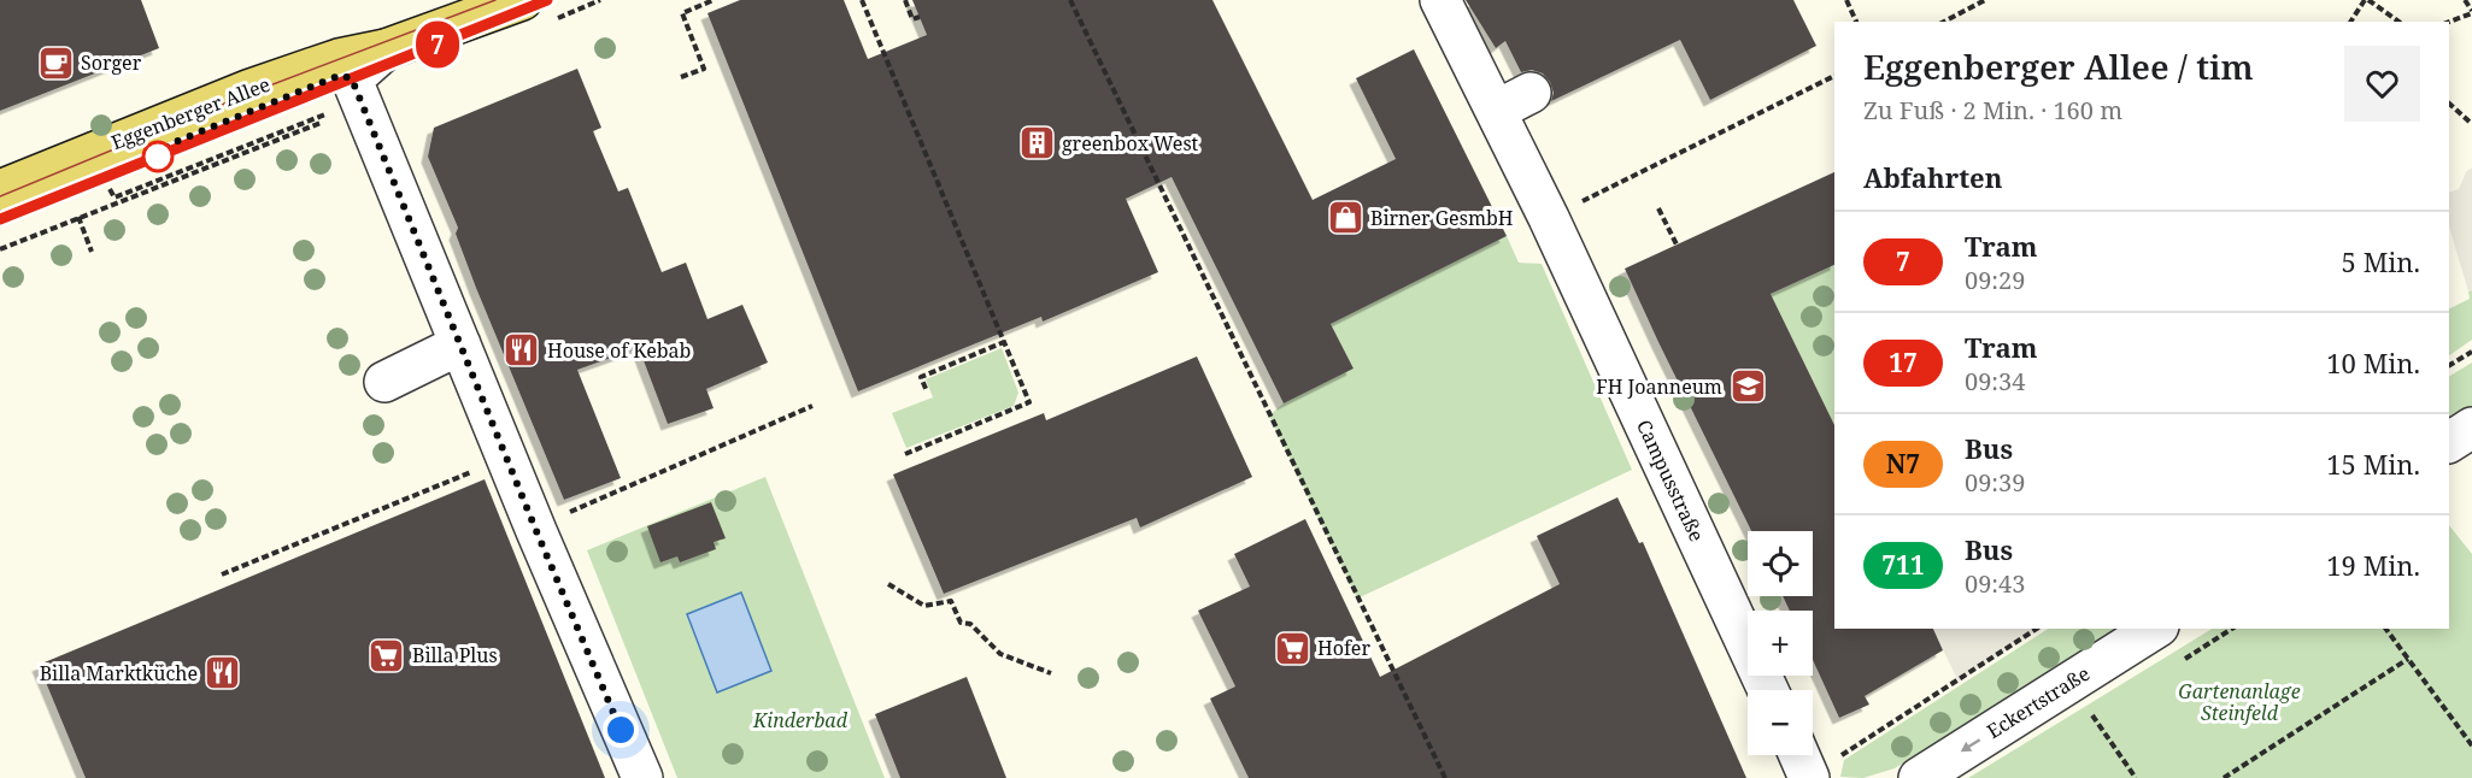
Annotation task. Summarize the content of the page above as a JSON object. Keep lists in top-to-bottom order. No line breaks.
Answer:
{"streets":{"main road":["Eggenberger Allee"],"street":["Campusstraße","Eckertstraße"]},"one_way":["Eckertstraße"],"parks":["Gartenanlage Steinfeld","Kinderbad"],"places":{"cafe":["Sorger"],"building":["greenbox West"],"shop":["Birner GesmbH"],"restaurant":["House of Kebab","Billa Marktküche"],"school or university":["FH Joanneum"],"supermarket":["Hofer","Billa Plus"]},"lines":["tram line 7"],"page":{"on_map":"7","heading":[["Eggenberger Allee / tim","Zu Fuß · 2 Min. · 160 m"],"Abfahrten"],"list":[{"mark":"7","name":"Tram","note":"09:29","value":"5 Min."},{"mark":"17","name":"Tram","note":"09:34","value":"10 Min."},{"mark":"N7","name":"Bus","note":"09:39","value":"15 Min."},{"mark":"711","name":"Bus","note":"09:43","value":"19 Min."}],"map_buttons":["+","−"]}}
